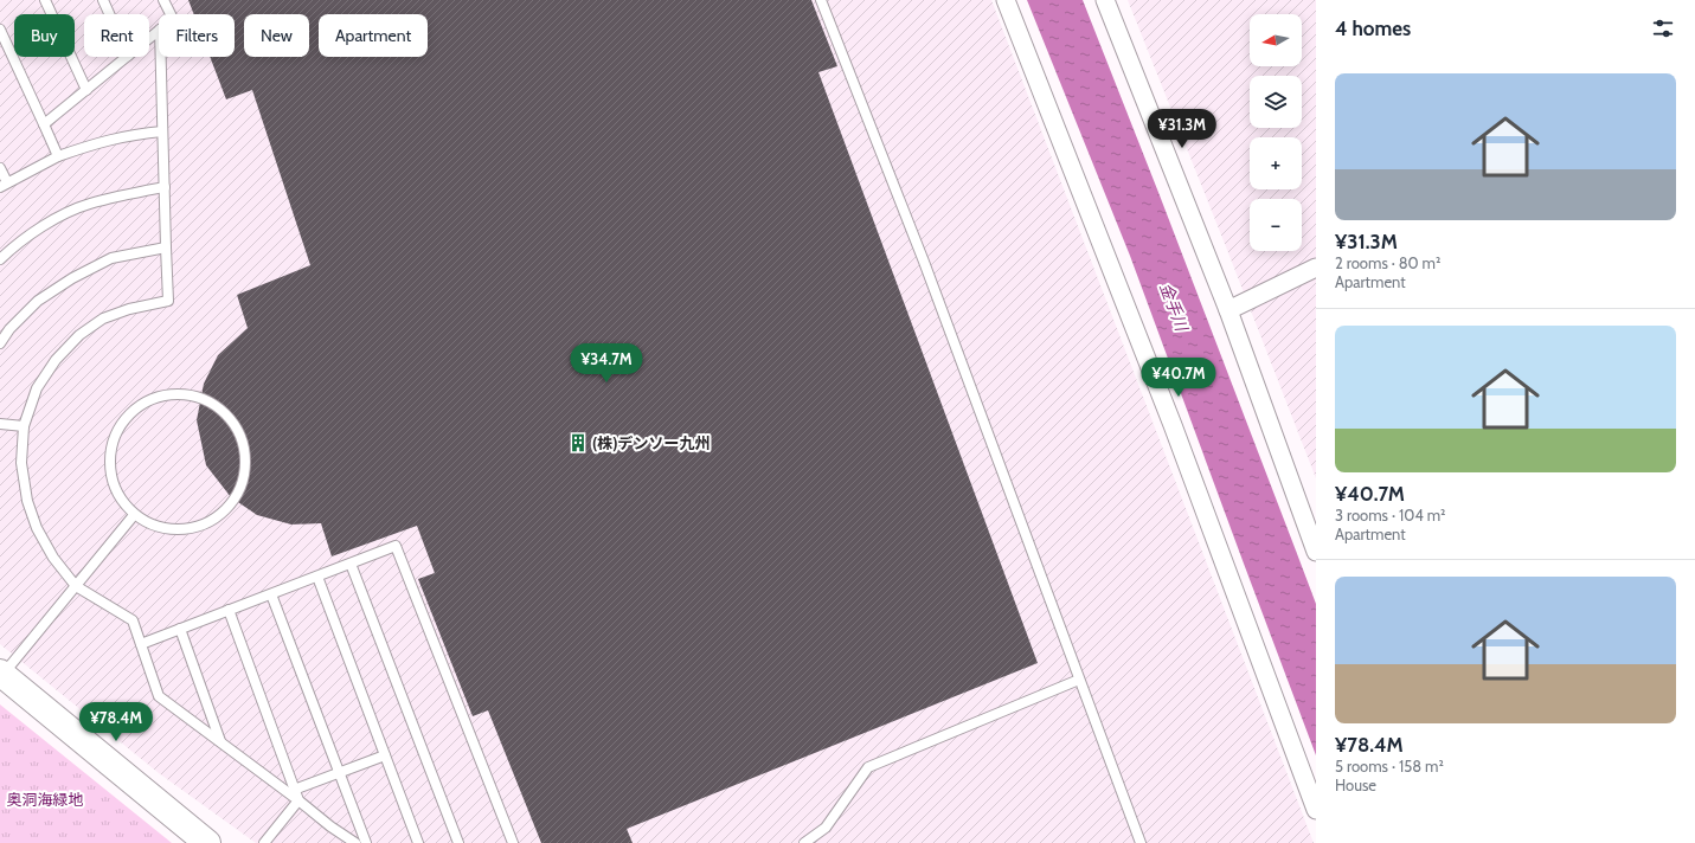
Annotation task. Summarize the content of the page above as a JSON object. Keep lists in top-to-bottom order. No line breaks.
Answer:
{"water":["金手川"],"parks":["奥洞海緑地"],"places":{"building":["(株)デンソー九州"]},"north":"left","page":{"heading":"4 homes","map_buttons":["+","−"],"chip":["Buy","Rent","Filters","New","Apartment"],"list":[{"name":"¥31.3M","note":"2 rooms · 80 m² · Apartment"},{"name":"¥40.7M","note":"3 rooms · 104 m² · Apartment"},{"name":"¥78.4M","note":"5 rooms · 158 m² · House"}],"price":["¥31.3M","¥34.7M","¥40.7M","¥78.4M"]}}
